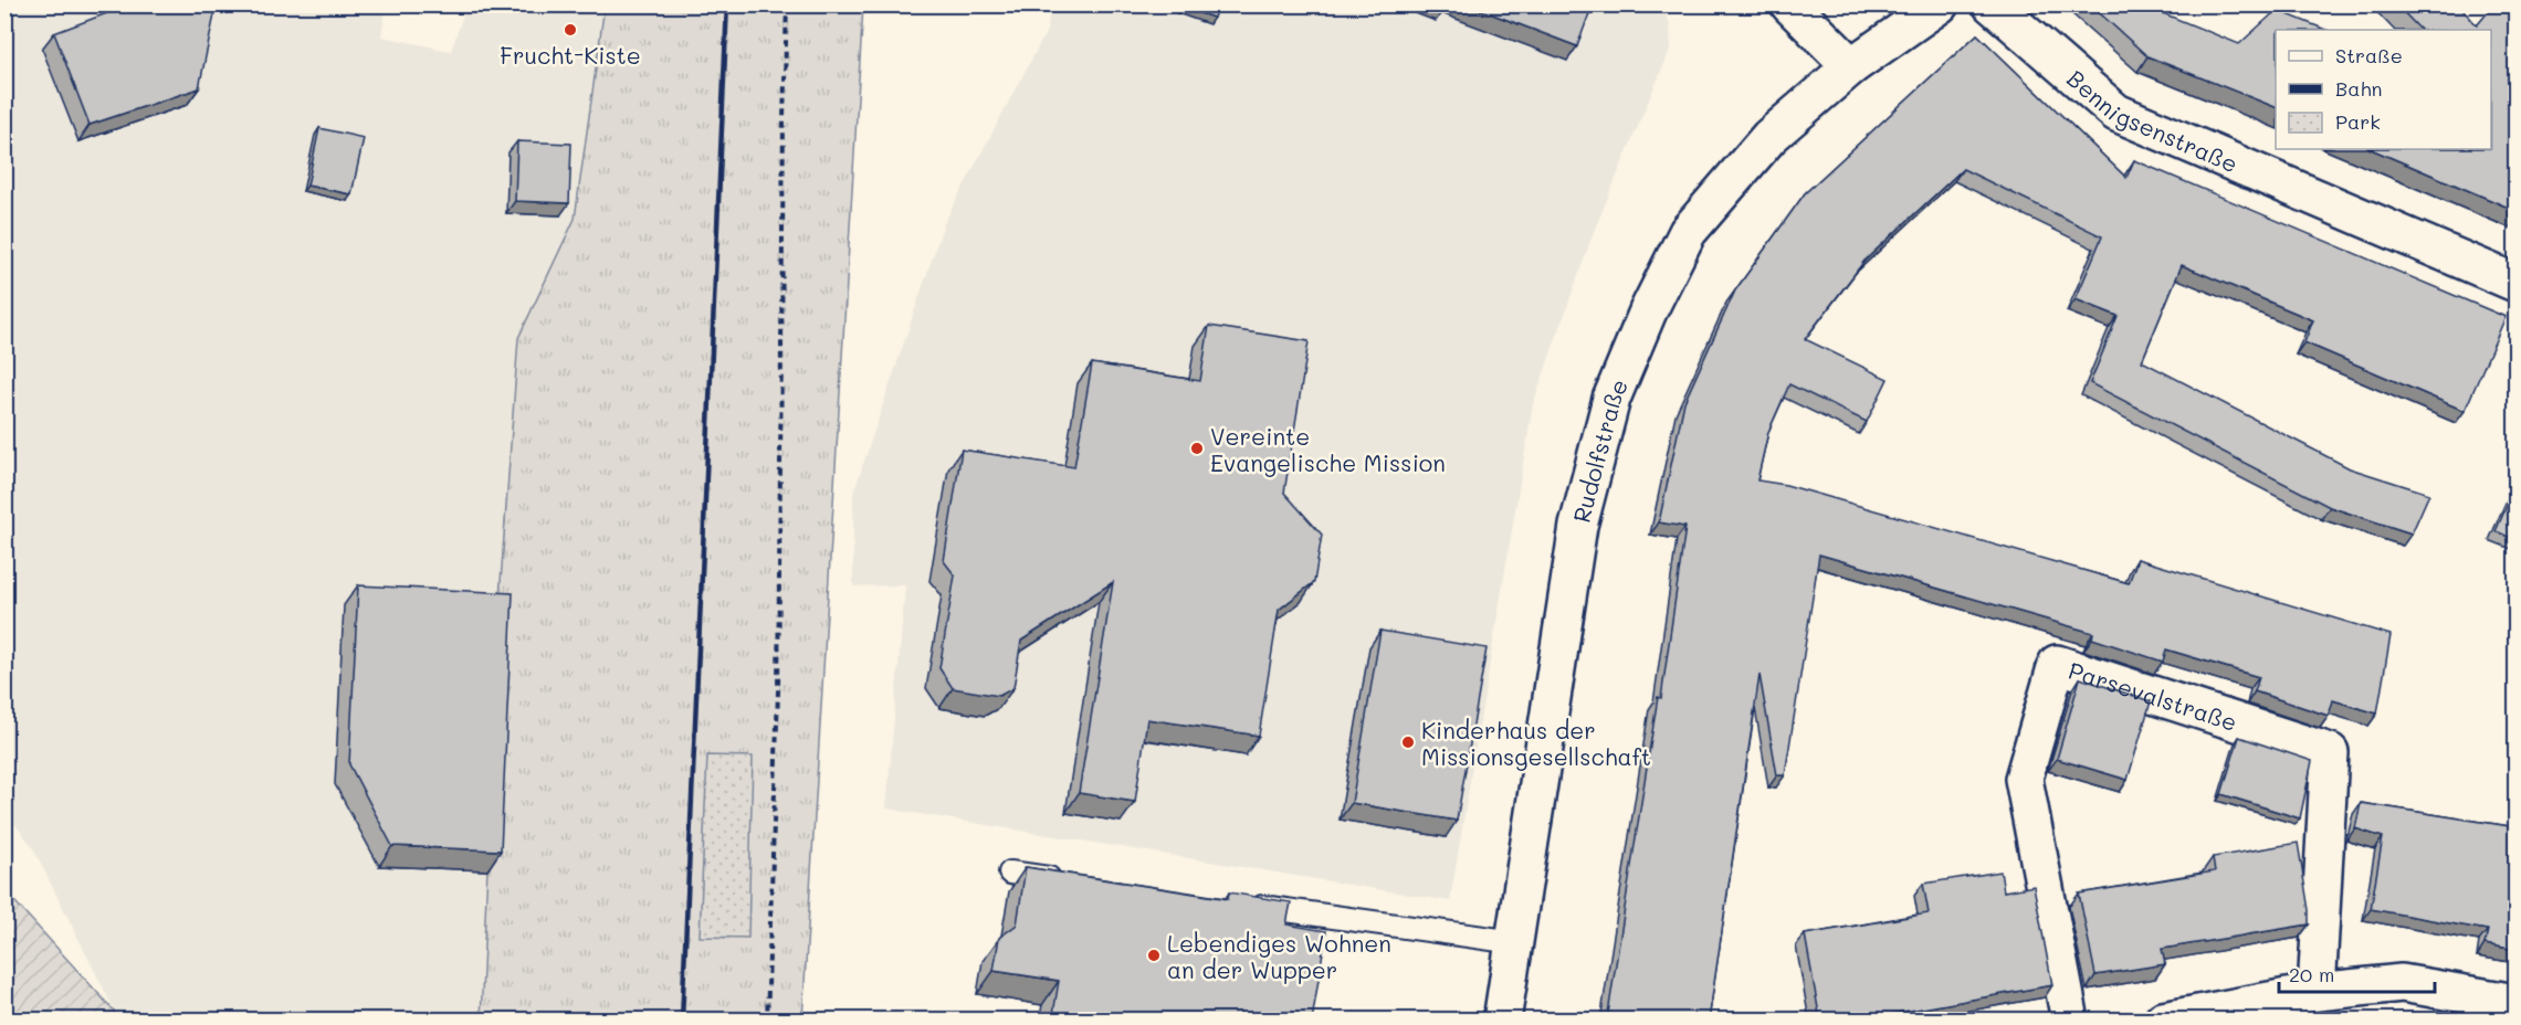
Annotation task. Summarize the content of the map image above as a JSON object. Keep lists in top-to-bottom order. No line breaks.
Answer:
{"streets":{"street":["Bennigsenstraße","Rudolfstraße","Parsevalstraße"]},"places":["Frucht-Kiste","Vereinte Evangelische Mission","Kinderhaus der Missionsgesellschaft","Lebendiges Wohnen an der Wupper"],"legend":["Straße","Bahn","Park"],"scale_bar":"20 m"}
